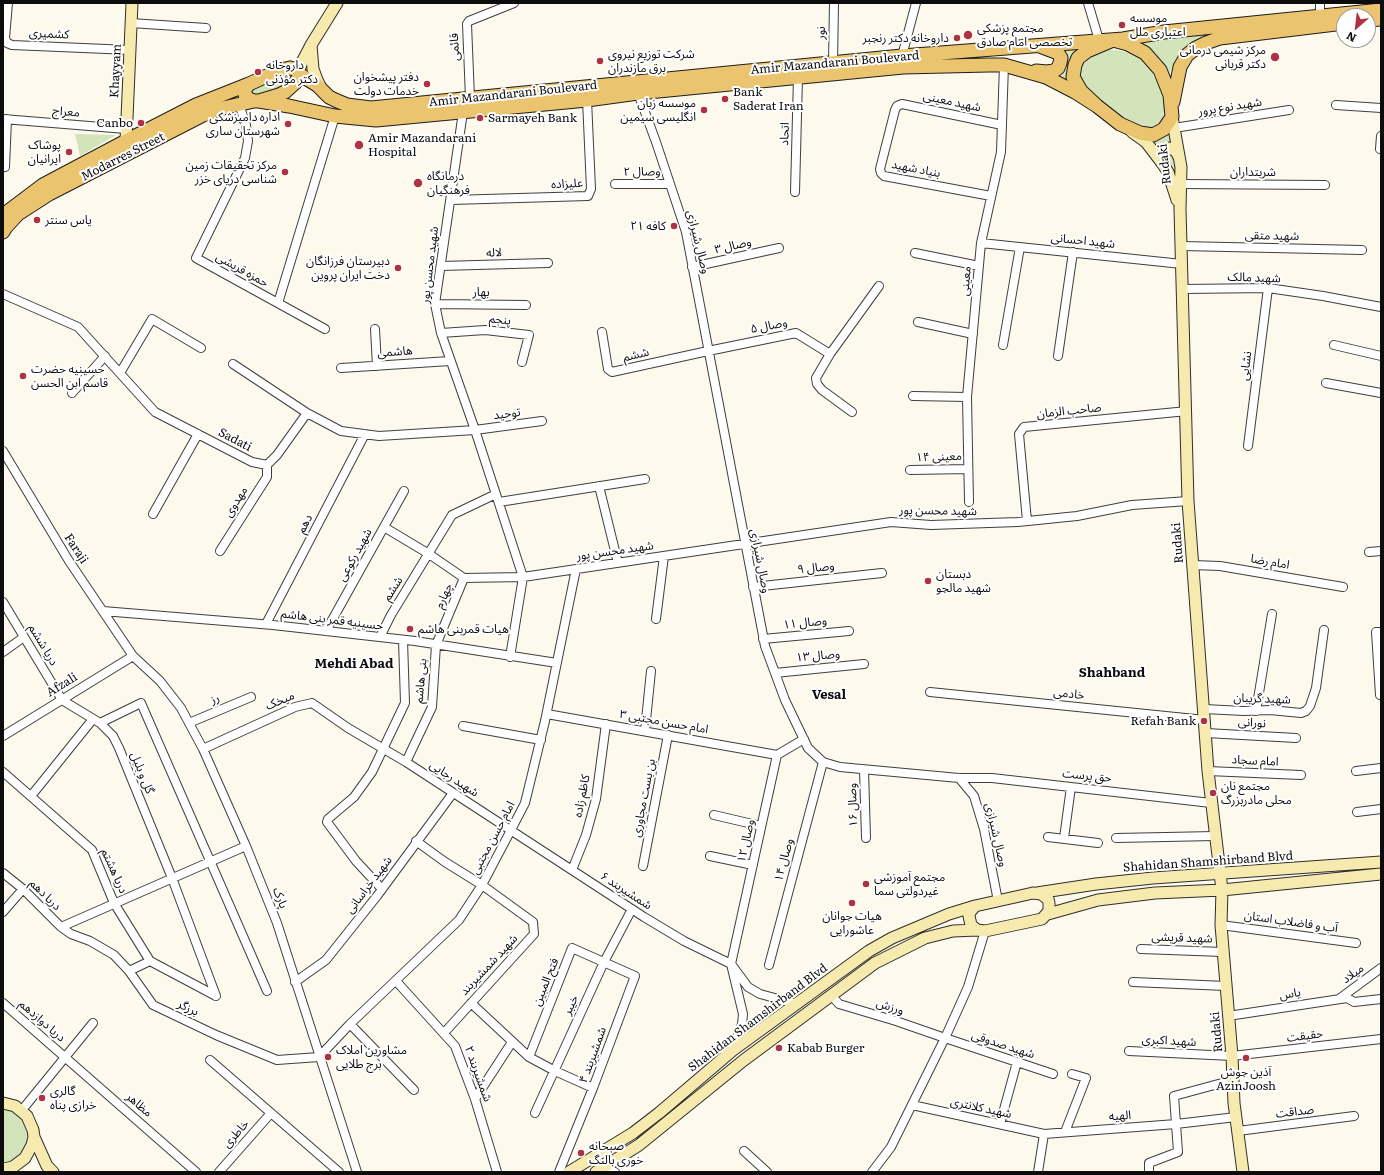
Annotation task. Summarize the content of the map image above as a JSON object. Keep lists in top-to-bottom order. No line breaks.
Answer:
{"streets":{"main road":["Amir Mazandarani Boulevard","Khayyam","Modarres Street","Rudaki","Shahidan Shamshirband Blvd"],"street":["نور","کشمیری","قائمی","شهید معینی","شهید نوع پرور","معراج","اتحاد","بنیاد شهید","وصال ۲","شربتداران","علیزاده","شهید متقی","شهید احسانی","وصال شیرازی","وصال ۳","لاله","شهید محسن پور","حمزه قریشی","شهید مالک","معینی","بهار","پنجم","وصال ۵","هاشمی","ششم","نشایی","صاحب الزمان","توحید","Sadati","معینی ۱۴","مهدوی","دهم","Faraji","شهید رکوعی","امام رضا","وصال ۹","چهارم","حسینیه قمر بنی هاشم","وصال ۱۱","دریا ششم","وصال ۱۳","بنی هاشم","Afzali","خادمی","رز","شهید گریبان","میخک","امام حسن مجتبی ۳","نورانی","امام سجاد","گل و بلبل","حق پرست","شهید رجایی","کاظم زاده","بن بست مجاوری","وصال ۱۶","امام حسن مجتبی","وصال ۱۲","وصال ۱۴","دریا هشتم","شهید خراسانی","شمشیربند ۶","دریا دهم","پارک","آب و فاضلاب استان","شهید قریشی","شهید شمشیربند","میلاد","فتح المبین","یاس","خیبر","ورزش","برزگر","دریا دوازدهم","حقیقت","شهید اکبری","شهید صدوقی","شمشیربند ۴","شمشیربند ۲","مظاهر","شهید کلانتری","صداقت","الهیه","خاطری"]},"crossings":[["نور","Amir Mazandarani Boulevard"],["کشمیری","Khayyam"],["قائمی","Amir Mazandarani Boulevard"],["Amir Mazandarani Boulevard","شهید نوع پرور"],["Amir Mazandarani Boulevard","اتحاد"],["Amir Mazandarani Boulevard","Modarres Street"],["Amir Mazandarani Boulevard","Rudaki"],["Amir Mazandarani Boulevard","علیزاده"],["Amir Mazandarani Boulevard","وصال شیرازی"],["Amir Mazandarani Boulevard","شهید محسن پور"],["Amir Mazandarani Boulevard","معینی"],["Khayyam","معراج"],["Khayyam","Modarres Street"],["شهید معینی","بنیاد شهید"],["شهید معینی","معینی"],["شهید نوع پرور","Rudaki"],["معراج","Modarres Street"],["Modarres Street","حمزه قریشی"],["Rudaki","شربتداران"],["Rudaki","شهید متقی"],["Rudaki","شهید احسانی"],["Rudaki","شهید محسن پور"],["Rudaki","شهید مالک"],["Rudaki","صاحب الزمان"],["Rudaki","امام رضا"],["Rudaki","خادمی"],["Rudaki","شهید گریبان"],["Rudaki","نورانی"],["Rudaki","امام سجاد"],["Rudaki","حق پرست"],["Rudaki","Shahidan Shamshirband Blvd"],["Rudaki","آب و فاضلاب استان"],["Rudaki","شهید قریشی"],["Rudaki","یاس"],["Rudaki","حقیقت"],["Rudaki","شهید اکبری"],["Rudaki","صداقت"],["Rudaki","الهیه"],["بنیاد شهید","معینی"],["وصال ۲","وصال شیرازی"],["علیزاده","شهید محسن پور"],["شهید احسانی","معینی"],["وصال شیرازی","وصال ۳"],["وصال شیرازی","شهید محسن پور"],["وصال شیرازی","وصال ۵"],["وصال شیرازی","ششم"],["وصال شیرازی","وصال ۹"],["وصال شیرازی","وصال ۱۱"],["وصال شیرازی","وصال ۱۳"],["وصال شیرازی","حق پرست"],["وصال شیرازی","وصال ۱۶"],["وصال شیرازی","وصال ۱۴"],["وصال شیرازی","Shahidan Shamshirband Blvd"],["لاله","شهید محسن پور"],["شهید محسن پور","بهار"],["شهید محسن پور","پنجم"],["شهید محسن پور","هاشمی"],["شهید محسن پور","ششم"],["شهید محسن پور","صاحب الزمان"],["شهید محسن پور","توحید"],["شهید محسن پور","امام حسن مجتبی"],["شهید مالک","نشایی"],["معینی","معینی ۱۴"],["وصال ۵","ششم"],["ششم","حسینیه قمر بنی هاشم"],["Sadati","مهدوی"],["دهم","حسینیه قمر بنی هاشم"],["Faraji","حسینیه قمر بنی هاشم"],["Faraji","Afzali"],["Faraji","پارک"],["شهید رکوعی","حسینیه قمر بنی هاشم"],["چهارم","حسینیه قمر بنی هاشم"],["چهارم","بنی هاشم"],["حسینیه قمر بنی هاشم","بنی هاشم"],["حسینیه قمر بنی هاشم","امام حسن مجتبی"],["دریا ششم","Afzali"],["دریا ششم","گل و بلبل"],["بنی هاشم","شهید رجایی"],["Afzali","گل و بلبل"],["Afzali","پارک"],["خادمی","شهید گریبان"],["رز","پارک"],["میخک","شهید رجایی"],["میخک","پارک"],["امام حسن مجتبی ۳","کاظم زاده"],["امام حسن مجتبی ۳","بن بست مجاوری"],["امام حسن مجتبی ۳","امام حسن مجتبی"],["امام حسن مجتبی ۳","وصال ۱۲"],["گل و بلبل","دریا هشتم"],["شهید رجایی","امام حسن مجتبی"],["شهید رجایی","شهید خراسانی"],["شهید رجایی","شمشیربند ۶"],["کاظم زاده","شمشیربند ۶"],["امام حسن مجتبی","شمشیربند ۶"],["امام حسن مجتبی","پارک"],["امام حسن مجتبی","شهید شمشیربند"],["امام حسن مجتبی","برزگر"],["امام حسن مجتبی","شمشیربند ۲"],["وصال ۱۲","شمشیربند ۶"],["Shahidan Shamshirband Blvd","شمشیربند ۶"],["شهید خراسانی","پارک"],["شهید خراسانی","شهید شمشیربند"],["شمشیربند ۶","خیبر"],["دریا دهم","برزگر"],["پارک","برزگر"],["شهید شمشیربند","شمشیربند ۲"],["میلاد","یاس"],["فتح المبین","خیبر"],["فتح المبین","شمشیربند ۴"],["خیبر","شمشیربند ۴"],["ورزش","شهید صدوقی"],["دریا دوازدهم","مظاهر"],["حقیقت","شهید اکبری"],["شهید کلانتری","الهیه"]],"districts":["Mehdi Abad","Shahband","Vesal"],"places":["موسسه اعتباری ملل","مجتمع پزشکی تخصصی امام صادق","داروخانه دکتر رنجبر","مرکز شیمی درمانی دکتر قربانی","شرکت توزیع نیروی برق مازندران","داروخانه دکتر مؤذنی","دفتر پیشخوان خدمات دولت","Bank Saderat Iran","موسسه زبان انگلیسی سیمین","Sarmayeh Bank","Canbo","اداره دامپزشکی شهرستان ساری","Amir Mazandarani Hospital","پوشاک ایرانیان","مرکز تحقیقات زمین شناسی دریای خزر","درمانگاه فرهنگیان","یاس سنتر","کافه ۲۱","دبیرستان فرزانگان دخت ایران پروین","حسینیه حضرت قاسم ابن الحسن","دبستان شهید مالجو","هیات قمربنی هاشم","Refah Bank","مجتمع نان محلی مادربزرگ","مجتمع آموزشی غیردولتی سما","هیات جوانان عاشورایی","Kabab Burger","مشاورین املاک برج طلایی","آذین جوش AzinJoosh","گالری خرازی پناه","صبحانه خوری بالنگ"],"north":"bottom left"}
